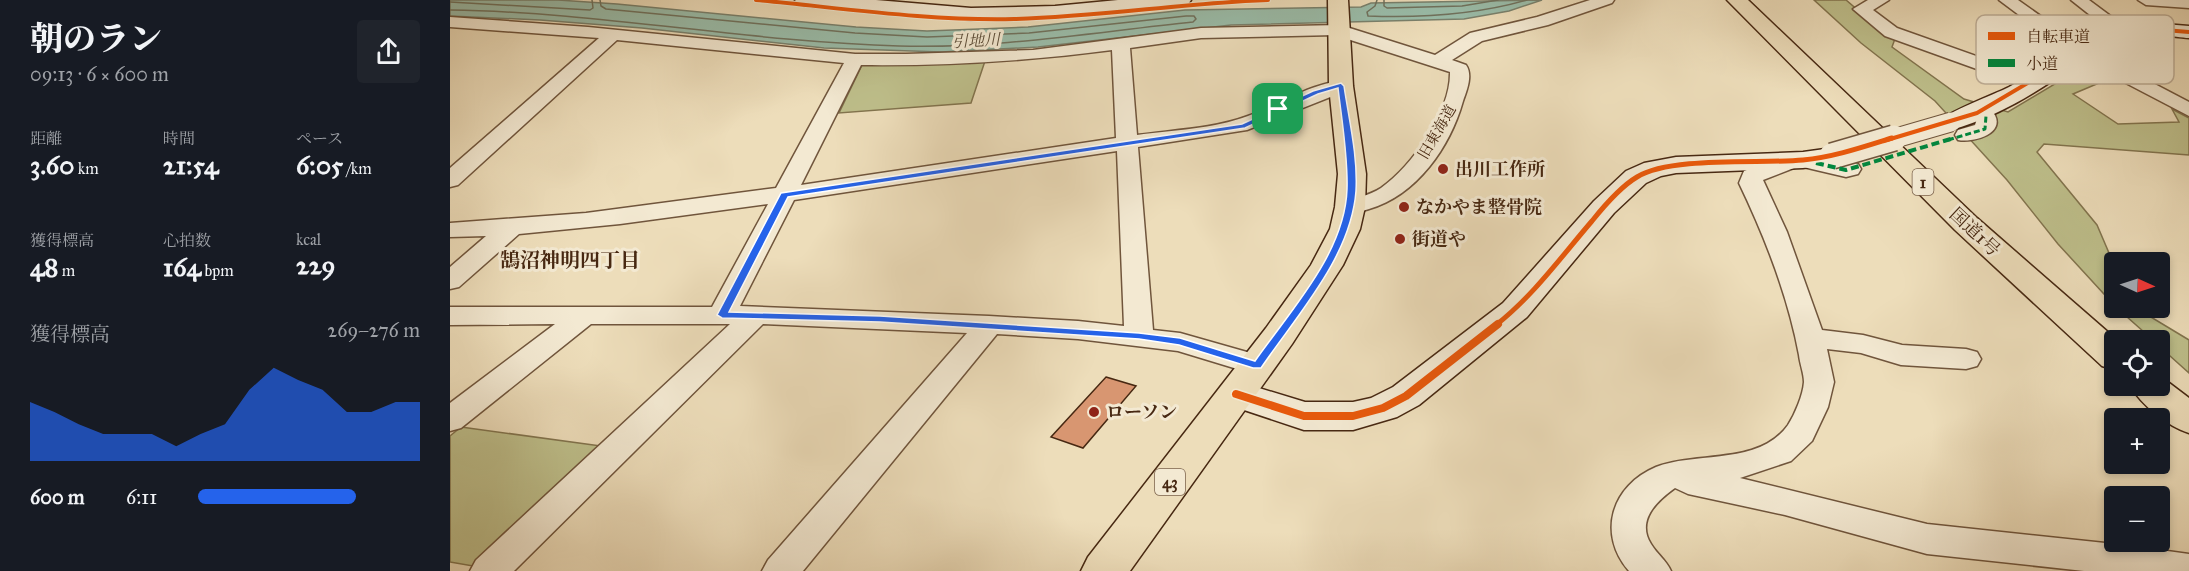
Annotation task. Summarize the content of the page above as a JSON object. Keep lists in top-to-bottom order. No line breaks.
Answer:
{"streets":{"main road":["1","国道1号","43"],"street":["旧東海道"]},"crossings":[["旧東海道","43"]],"districts":["鵠沼神明四丁目"],"water":["引地川"],"places":["出川工作所","なかやま整骨院","街道や","ローソン"],"legend":["自転車道","小道"],"north":"right","page":{"heading":["朝のラン","09:13 · 6 × 600 m"],"stats":[["距離","3.60 km"],["時間","21:54"],["ペース","6:05 /km"],["獲得標高","48 m"],["心拍数","164 bpm"],["kcal","229"]],"map_buttons":["+","−"],"chart":["獲得標高","269–276 m"],"list":[{"name":"600 m","note":"6:11"}]}}
